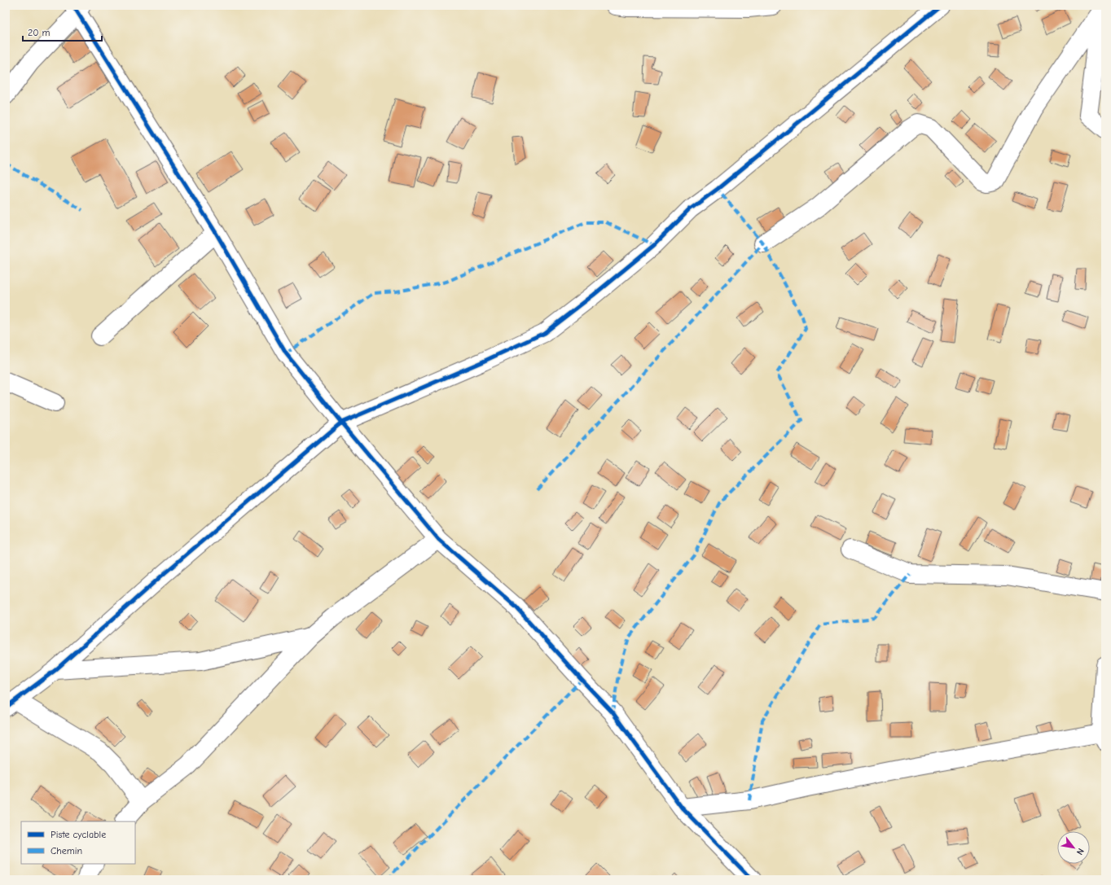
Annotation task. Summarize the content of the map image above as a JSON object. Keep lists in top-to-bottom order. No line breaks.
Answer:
{"legend":["Piste cyclable","Chemin"],"scale_bar":"20 m","north":"bottom right"}
